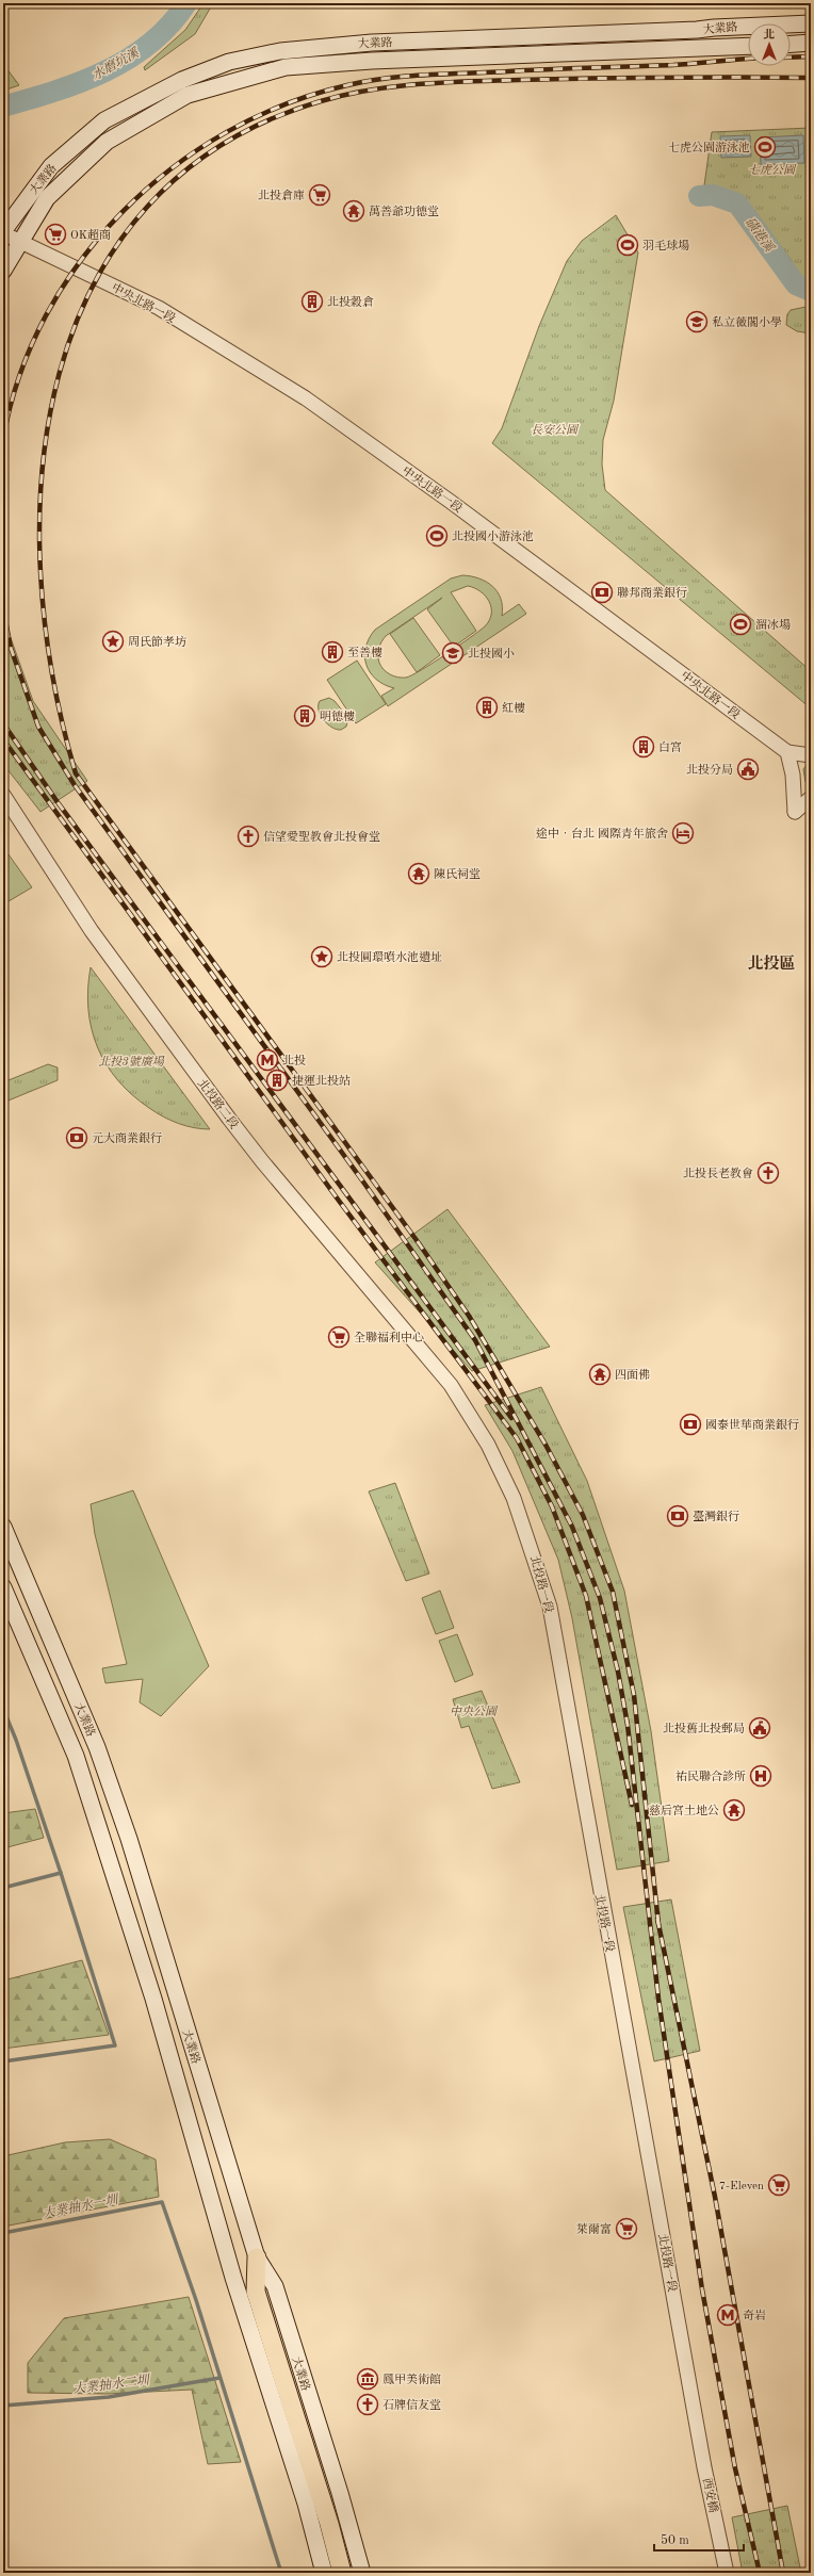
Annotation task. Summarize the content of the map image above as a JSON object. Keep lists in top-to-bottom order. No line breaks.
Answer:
{"streets":{"main road":["大業路"],"street":["中央北路一段","北投路二段","北投路一段","西安橋"]},"crossings":[["大業路","中央北路一段"],["北投路二段","北投路一段"],["北投路一段","西安橋"]],"districts":["北投區"],"water":["水磨坑溪","磺港溪","大業抽水一圳","大業抽水二圳"],"parks":["七虎公園","長安公園","北投3號廣場","中央公園"],"places":{"sports":["七虎公園游泳池","羽毛球場","北投國小游泳池","溜冰場"],"supermarket":["北投倉庫","OK超商","全聯福利中心","7-Eleven","萊爾富"],"temple":["萬善爺功德堂","陳氏祠堂","四面佛","慈后宮土地公"],"building":["北投穀倉","至善樓","紅樓","明德樓","白宮","捷運北投站"],"school or university":["私立薇閣小學","北投國小"],"bank":["聯邦商業銀行","元大商業銀行","國泰世華商業銀行","臺灣銀行"],"place":["周氏節孝坊","北投圓環噴水池遺址"],"public building":["北投分局","北投舊北投郵局"],"hotel":["途中．台北 國際青年旅舍"],"church":["信望愛聖教會北投會堂","北投長老教會","石牌信友堂"],"metro station":["北投","奇岩"],"hospital":["祐民聯合診所"],"museum":["鳳甲美術館"]},"scale_bar":"50 m","north":"top"}
